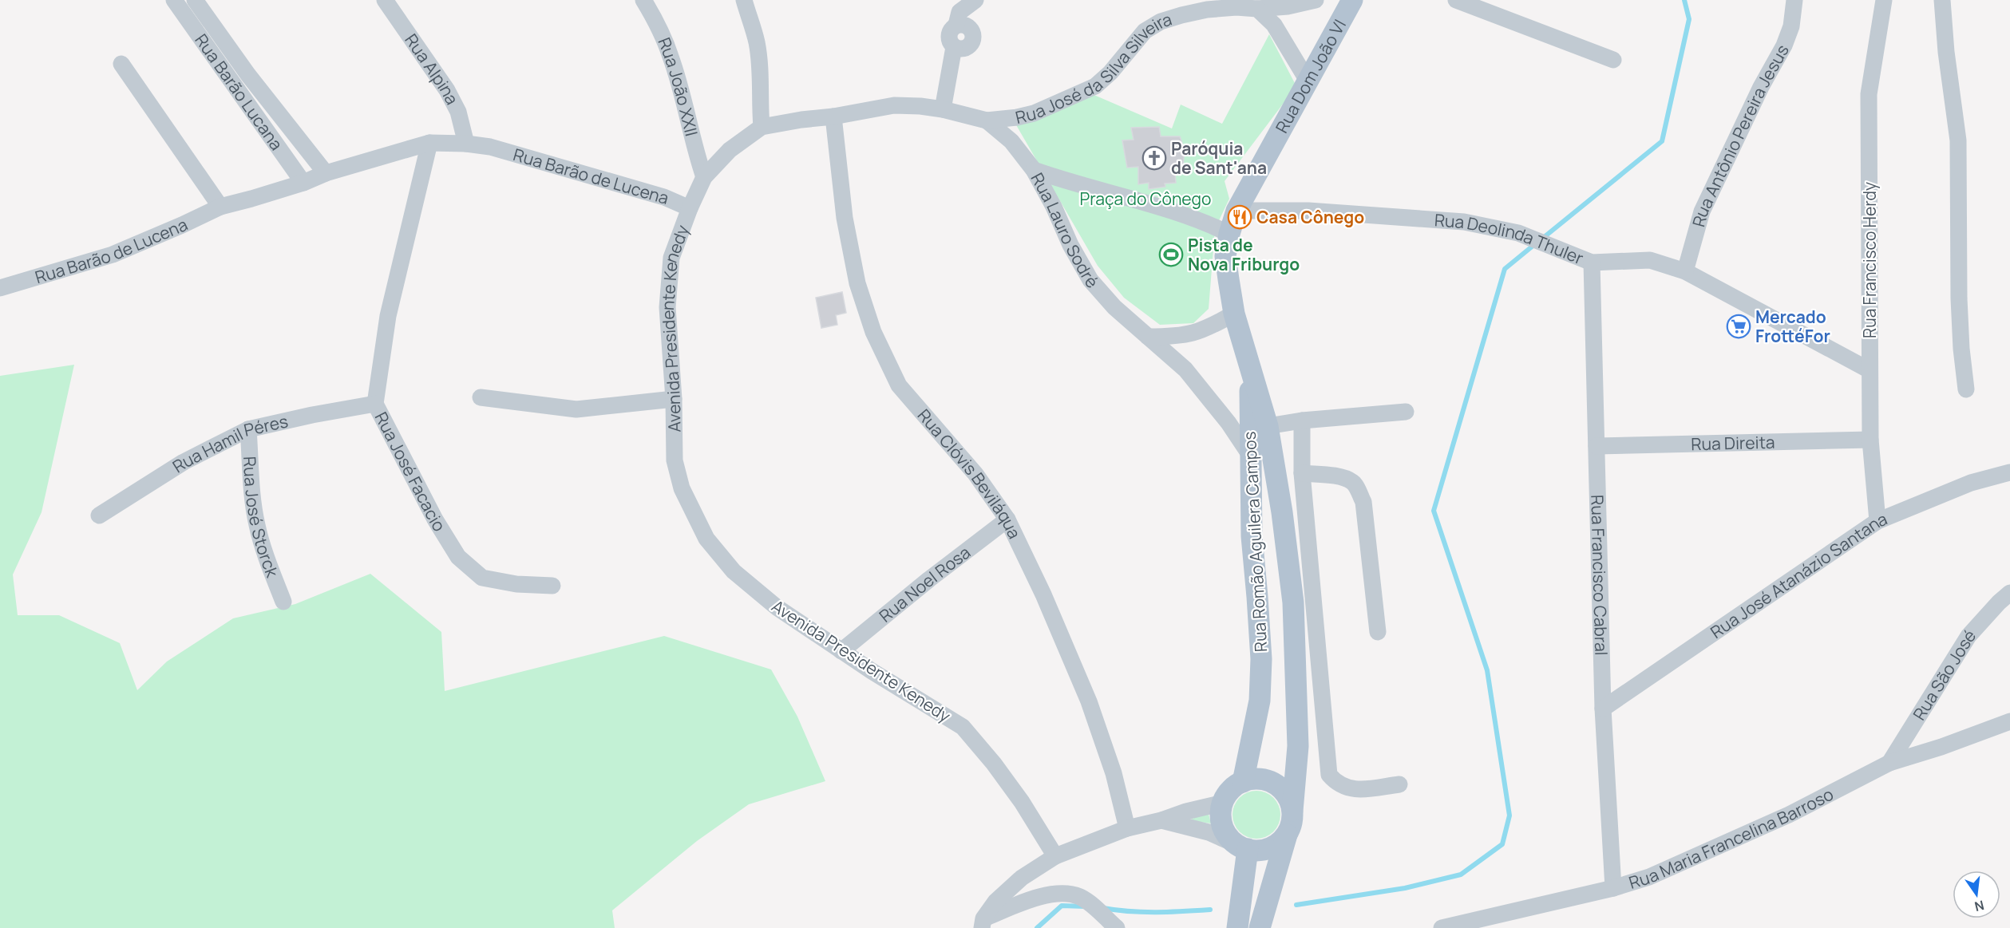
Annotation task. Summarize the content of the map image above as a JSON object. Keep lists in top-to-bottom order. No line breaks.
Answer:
{"streets":{"main road":["Rua Dom João VI","Rua Romão Aguilera Campos"],"street":["Rua José da Silva Silveira","Rua Alpina","Rua João XXII","Rua Barão Lucana","Rua Antônio Pereira Jesus","Rua Barão de Lucena","Rua Lauro Sodré","Rua Deolinda Thuler","Rua Francisco Herdy","Avenida Presidente Kenedy","Rua Direita","Rua Hamil Péres","Rua José Facacio","Rua Clóvis Beviláqua","Rua José Storck","Rua Francisco Cabral","Rua José Atanázio Santana","Rua Noel Rosa","Rua São José","Rua Maria Francelina Barroso"]},"crossings":[["Rua José da Silva Silveira","Rua Barão de Lucena"],["Rua José da Silva Silveira","Rua Lauro Sodré"],["Rua Alpina","Rua Barão de Lucena"],["Rua Dom João VI","Rua Deolinda Thuler"],["Rua Dom João VI","Rua Romão Aguilera Campos"],["Rua João XXII","Rua Barão de Lucena"],["Rua Barão Lucana","Rua Barão de Lucena"],["Rua Antônio Pereira Jesus","Rua Deolinda Thuler"],["Rua Barão de Lucena","Rua Lauro Sodré"],["Rua Barão de Lucena","Avenida Presidente Kenedy"],["Rua Barão de Lucena","Rua José Facacio"],["Rua Barão de Lucena","Rua Clóvis Beviláqua"],["Rua Lauro Sodré","Rua Romão Aguilera Campos"],["Rua Deolinda Thuler","Rua Francisco Herdy"],["Rua Deolinda Thuler","Rua Francisco Cabral"],["Rua Francisco Herdy","Rua Direita"],["Rua Francisco Herdy","Rua José Atanázio Santana"],["Avenida Presidente Kenedy","Rua Noel Rosa"],["Rua Direita","Rua Francisco Cabral"],["Rua Hamil Péres","Rua José Facacio"],["Rua Hamil Péres","Rua José Storck"],["Rua Clóvis Beviláqua","Rua Noel Rosa"],["Rua Francisco Cabral","Rua José Atanázio Santana"],["Rua Francisco Cabral","Rua Maria Francelina Barroso"],["Rua São José","Rua Maria Francelina Barroso"]],"parks":["Praça do Cônego"],"places":{"church":["Paróquia de Sant'ana"],"restaurant":["Casa Cônego"],"sports":["Pista de Nova Friburgo"],"supermarket":["Mercado FrottéFor"]},"north":"bottom"}
